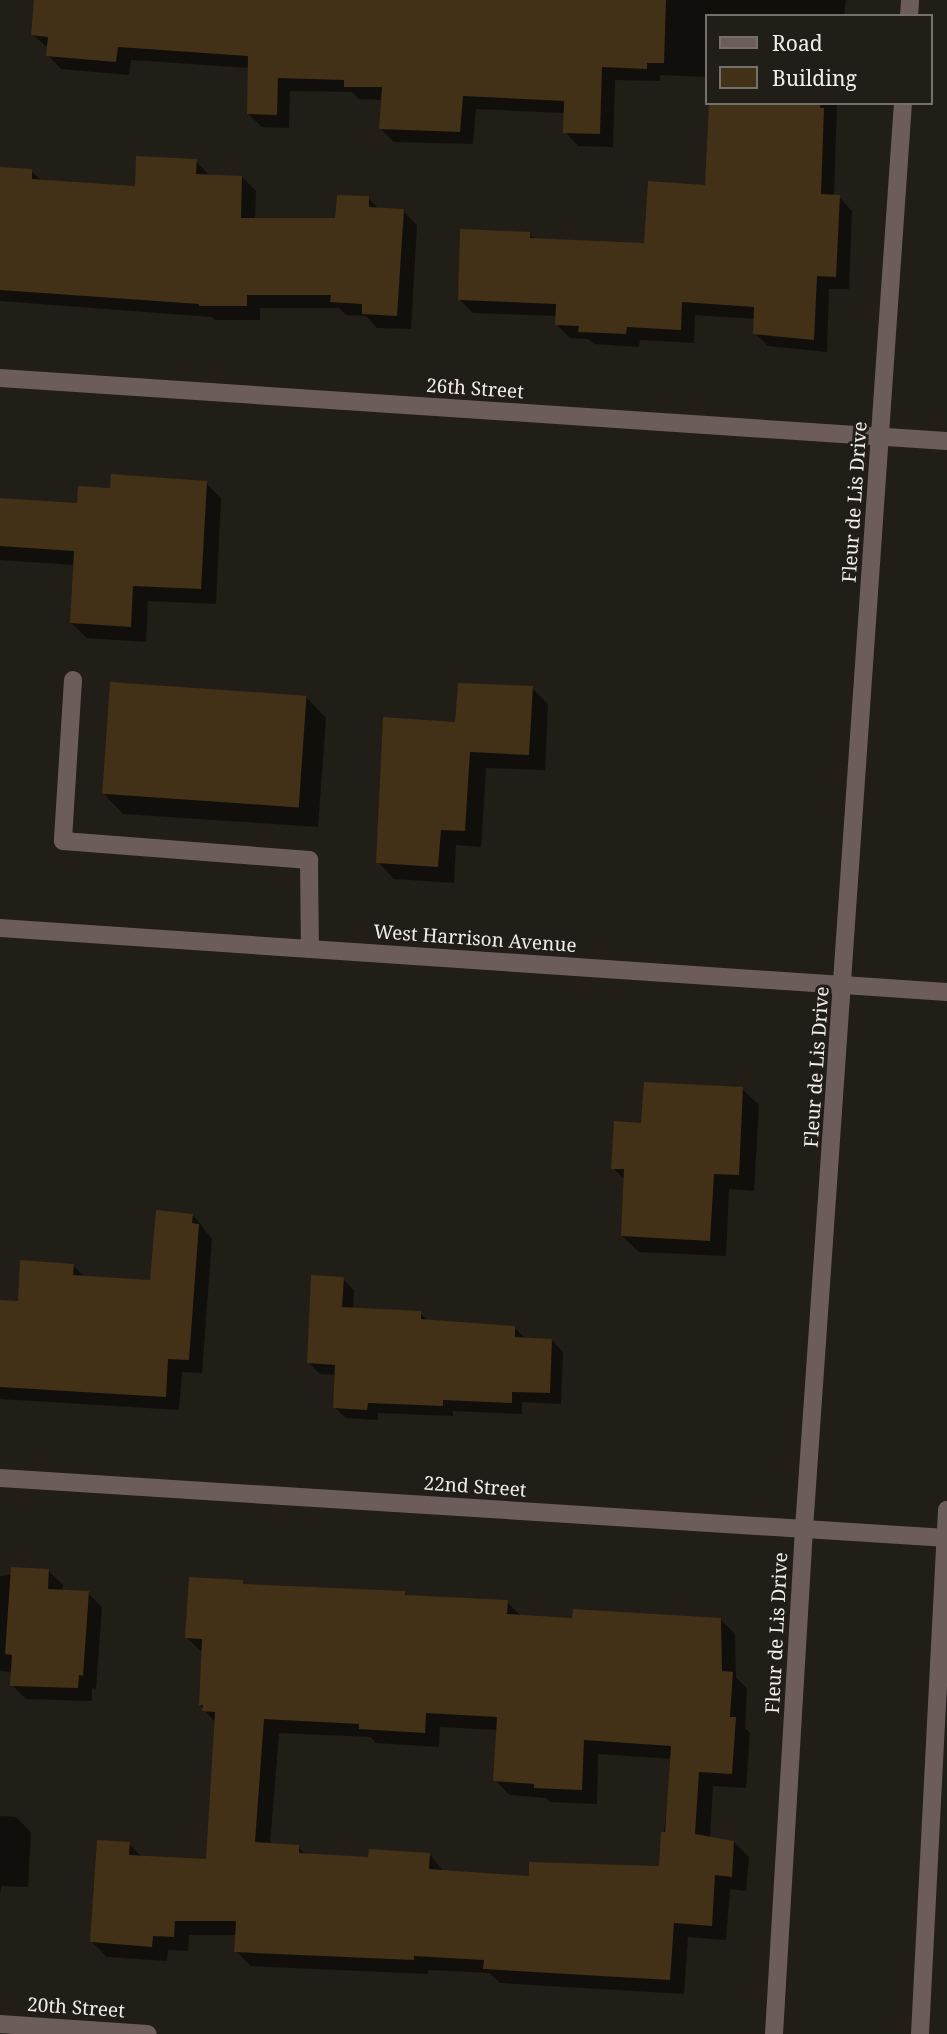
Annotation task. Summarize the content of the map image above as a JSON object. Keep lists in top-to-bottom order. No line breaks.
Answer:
{"streets":{"street":["26th Street","Fleur de Lis Drive","West Harrison Avenue","22nd Street","20th Street"]},"crossings":[["26th Street","Fleur de Lis Drive"],["Fleur de Lis Drive","West Harrison Avenue"],["Fleur de Lis Drive","22nd Street"]],"legend":["Road","Building"]}
